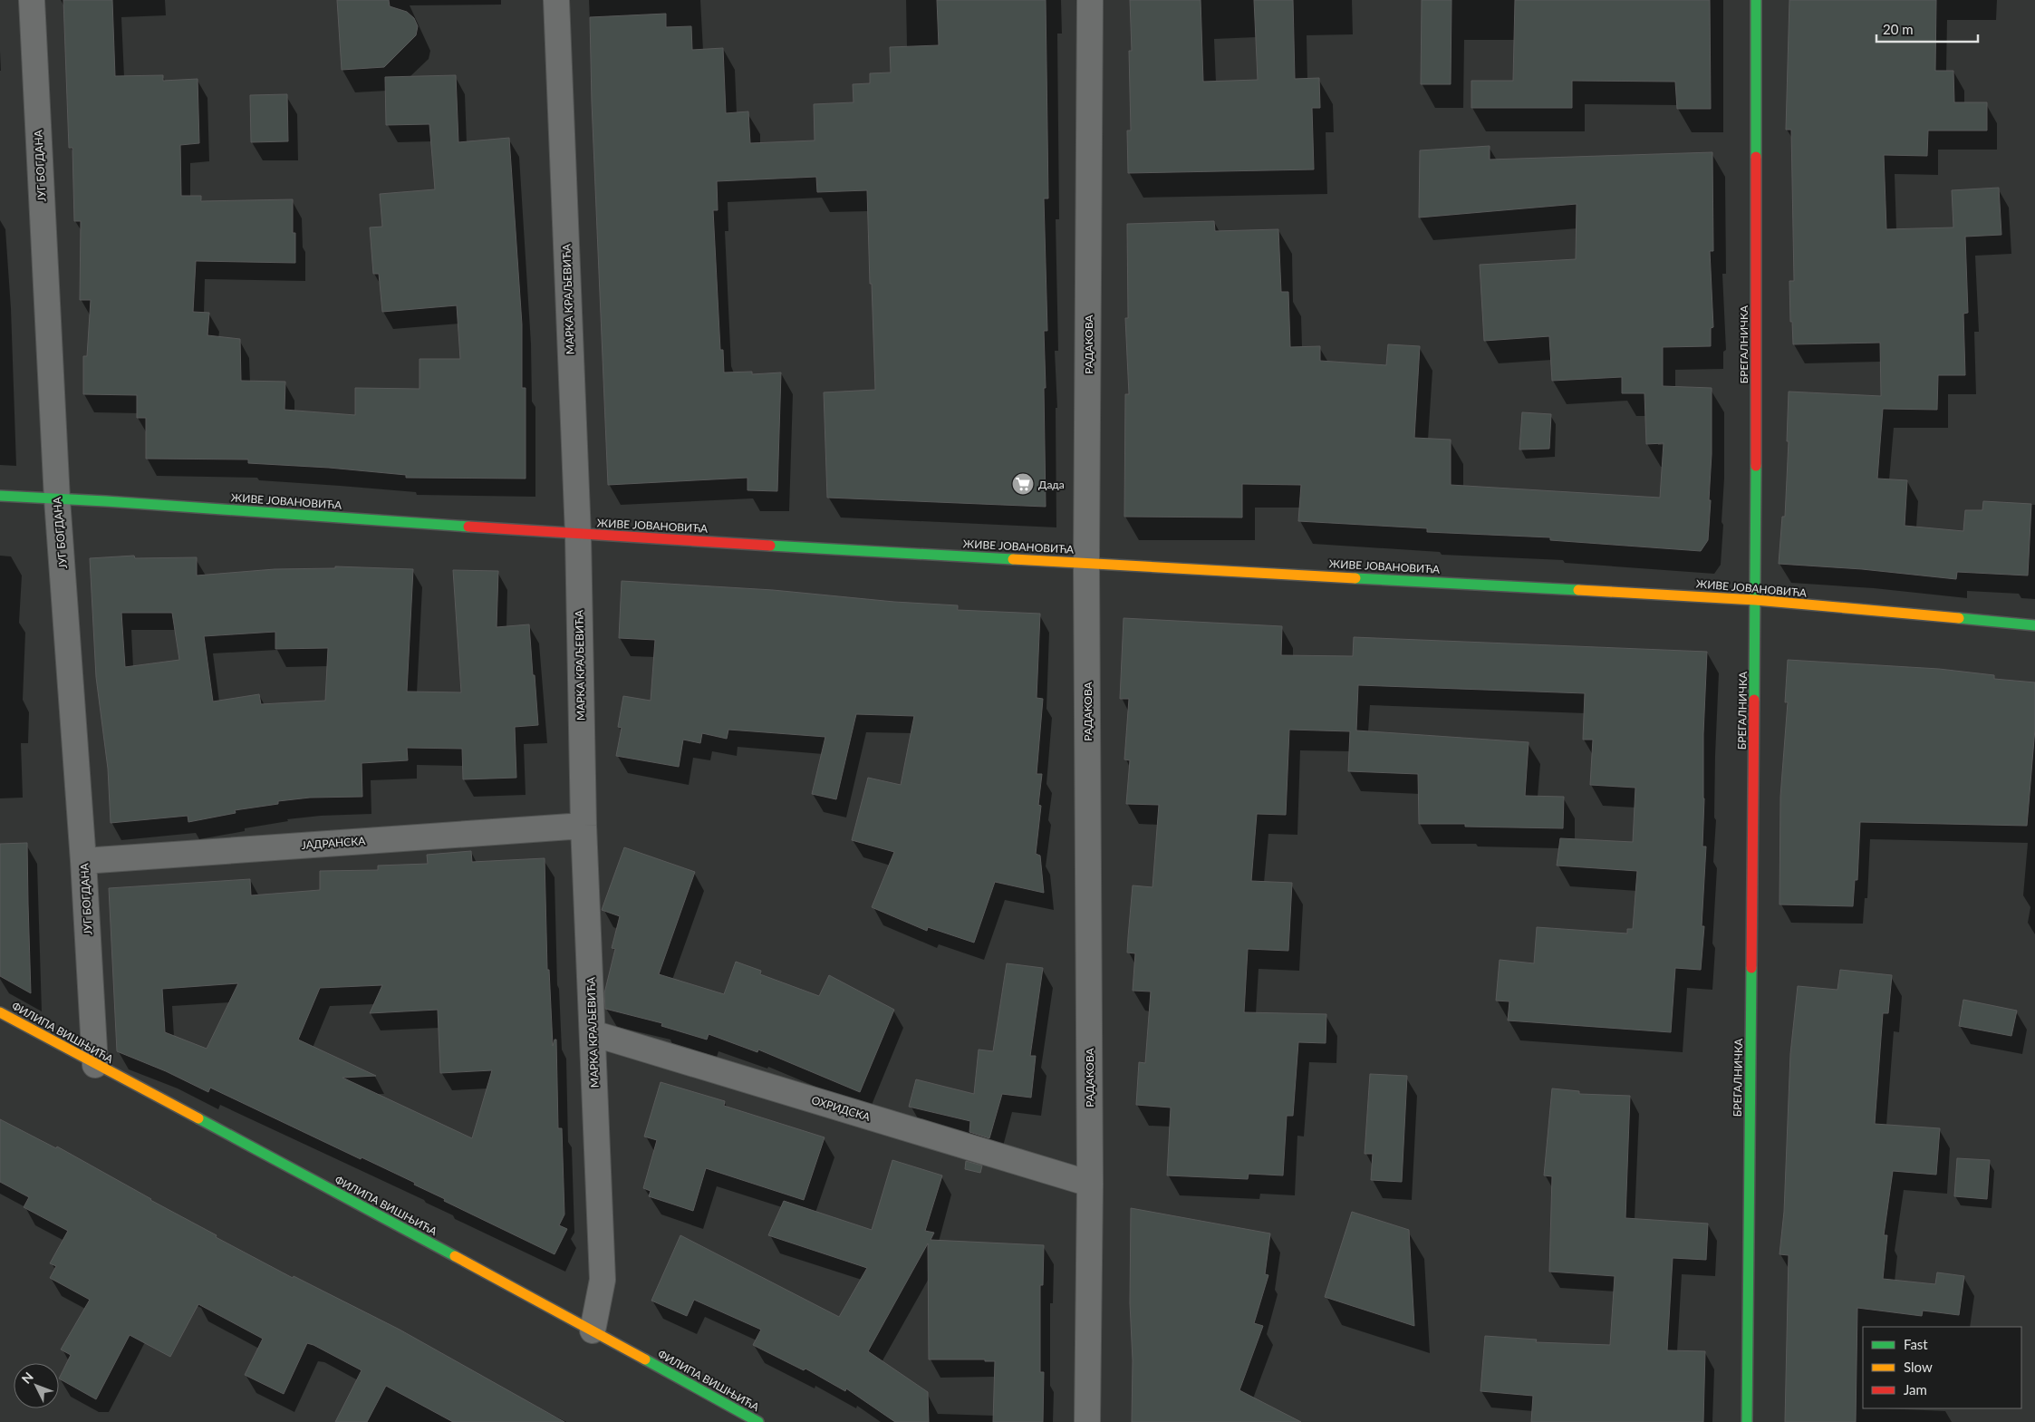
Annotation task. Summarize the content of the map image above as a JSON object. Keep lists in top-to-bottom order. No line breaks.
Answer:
{"streets":{"street":["ЈУГ БОГДАНА","МАРКА КРАЉЕВИЋА","РАДАКОВА","БРЕГАЛНИЧКА","ЖИВЕ ЈОВАНОВИЋА","ЈАДРАНСКА","ФИЛИПА ВИШЊИЋА","ОХРИДСКА"]},"crossings":[["ЈУГ БОГДАНА","ЖИВЕ ЈОВАНОВИЋА"],["ЈУГ БОГДАНА","ЈАДРАНСКА"],["ЈУГ БОГДАНА","ФИЛИПА ВИШЊИЋА"],["МАРКА КРАЉЕВИЋА","ЖИВЕ ЈОВАНОВИЋА"],["МАРКА КРАЉЕВИЋА","ЈАДРАНСКА"],["МАРКА КРАЉЕВИЋА","ФИЛИПА ВИШЊИЋА"],["МАРКА КРАЉЕВИЋА","ОХРИДСКА"],["РАДАКОВА","ЖИВЕ ЈОВАНОВИЋА"],["РАДАКОВА","ОХРИДСКА"],["БРЕГАЛНИЧКА","ЖИВЕ ЈОВАНОВИЋА"]],"places":{"supermarket":["Дада"]},"legend":["Fast","Slow","Jam"],"scale_bar":"20 m","north":"top left"}
